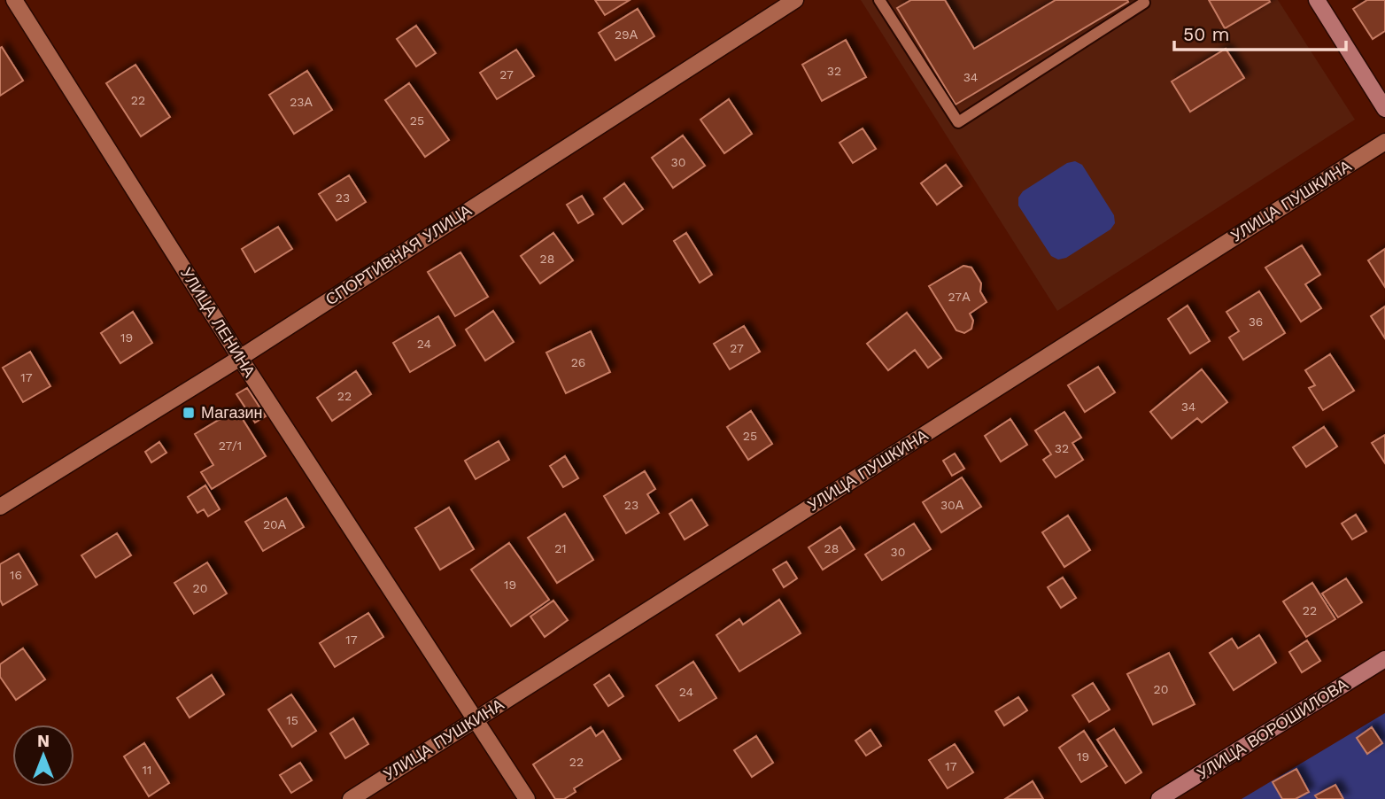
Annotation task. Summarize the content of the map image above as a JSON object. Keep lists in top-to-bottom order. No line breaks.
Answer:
{"streets":{"street":["УЛИЦА ПУШКИНА","СПОРТИВНАЯ УЛИЦА","УЛИЦА ЛЕНИНА","УЛИЦА ВОРОШИЛОВА"]},"crossings":[["УЛИЦА ПУШКИНА","УЛИЦА ЛЕНИНА"],["СПОРТИВНАЯ УЛИЦА","УЛИЦА ЛЕНИНА"]],"places":{"transit":["Магазин"]},"house_numbers":["29А","32","27","34","22","23А","25","30","23","28","27А","36","19","24","27","26","17","22","34","25","27/1","32","23","30А","20А","21","28","30","16","19","20","22","17","20","24","15","19","22","17","11"],"scale_bar":"50 m","north":"top"}
